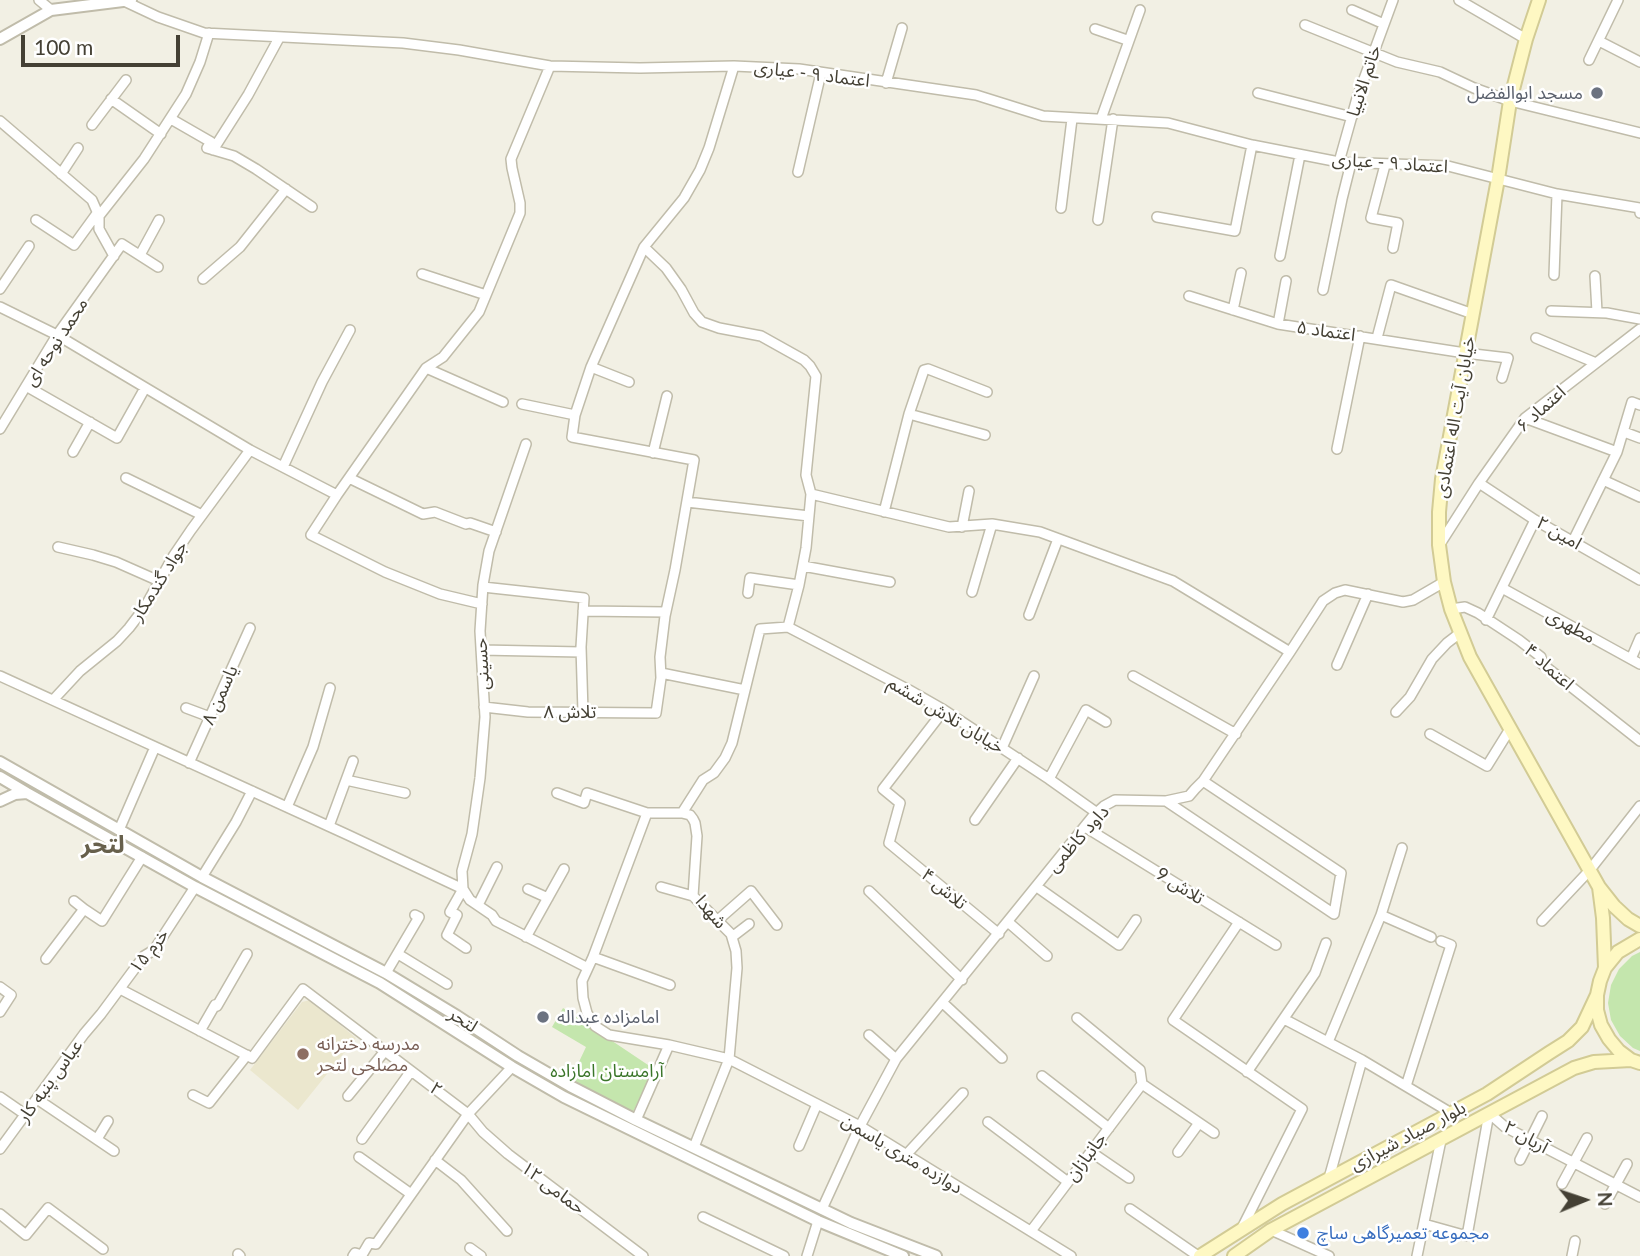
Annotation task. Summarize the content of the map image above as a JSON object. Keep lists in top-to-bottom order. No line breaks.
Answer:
{"streets":{"main road":["خیابان آیت اله اعتمادی","بلوار صیاد شیرازی"],"street":["اعتماد ۹ - عیاری","خاتم الانبیا","اعتماد ۵","محمد نوحه ای","اعتماد ۶","امین ۲","جواد گندمکار","مطهری","حسینی","اعتماد ۴","یاسمن ۸","تلاش ۸","خیابان تلاش ششم","داود کاظمی","تلاش 9","تلاش ۴","شهدا","خرم ۱۵","لتحر","عباس پنبه کار","۲","آریان ۲","دوازده متری یاسمن","جانبازان","حمامی ۱۲"]},"crossings":[["اعتماد ۹ - عیاری","خاتم الانبیا"],["اعتماد ۹ - عیاری","خیابان آیت اله اعتمادی"],["اعتماد ۵","خیابان آیت اله اعتمادی"],["اعتماد ۶","خیابان آیت اله اعتمادی"],["اعتماد ۶","امین ۲"],["خیابان آیت اله اعتمادی","اعتماد ۴"],["خیابان آیت اله اعتمادی","داود کاظمی"],["حسینی","تلاش ۸"],["خیابان تلاش ششم","داود کاظمی"],["خیابان تلاش ششم","تلاش ۴"],["داود کاظمی","تلاش 9"],["داود کاظمی","تلاش ۴"],["داود کاظمی","لتحر"],["داود کاظمی","دوازده متری یاسمن"],["شهدا","لتحر"],["شهدا","دوازده متری یاسمن"],["خرم ۱۵","لتحر"],["خرم ۱۵","عباس پنبه کار"],["۲","حمامی ۱۲"],["بلوار صیاد شیرازی","آریان ۲"],["دوازده متری یاسمن","جانبازان"]],"districts":["لتحر"],"parks":["آرامستان امازاده"],"places":["مسجد ابوالفضل","امامزاده عبداله","مدرسه دخترانه مصلحی لتحر","مجموعه تعمیرگاهی ساچ"],"scale_bar":"100 m","north":"right"}
